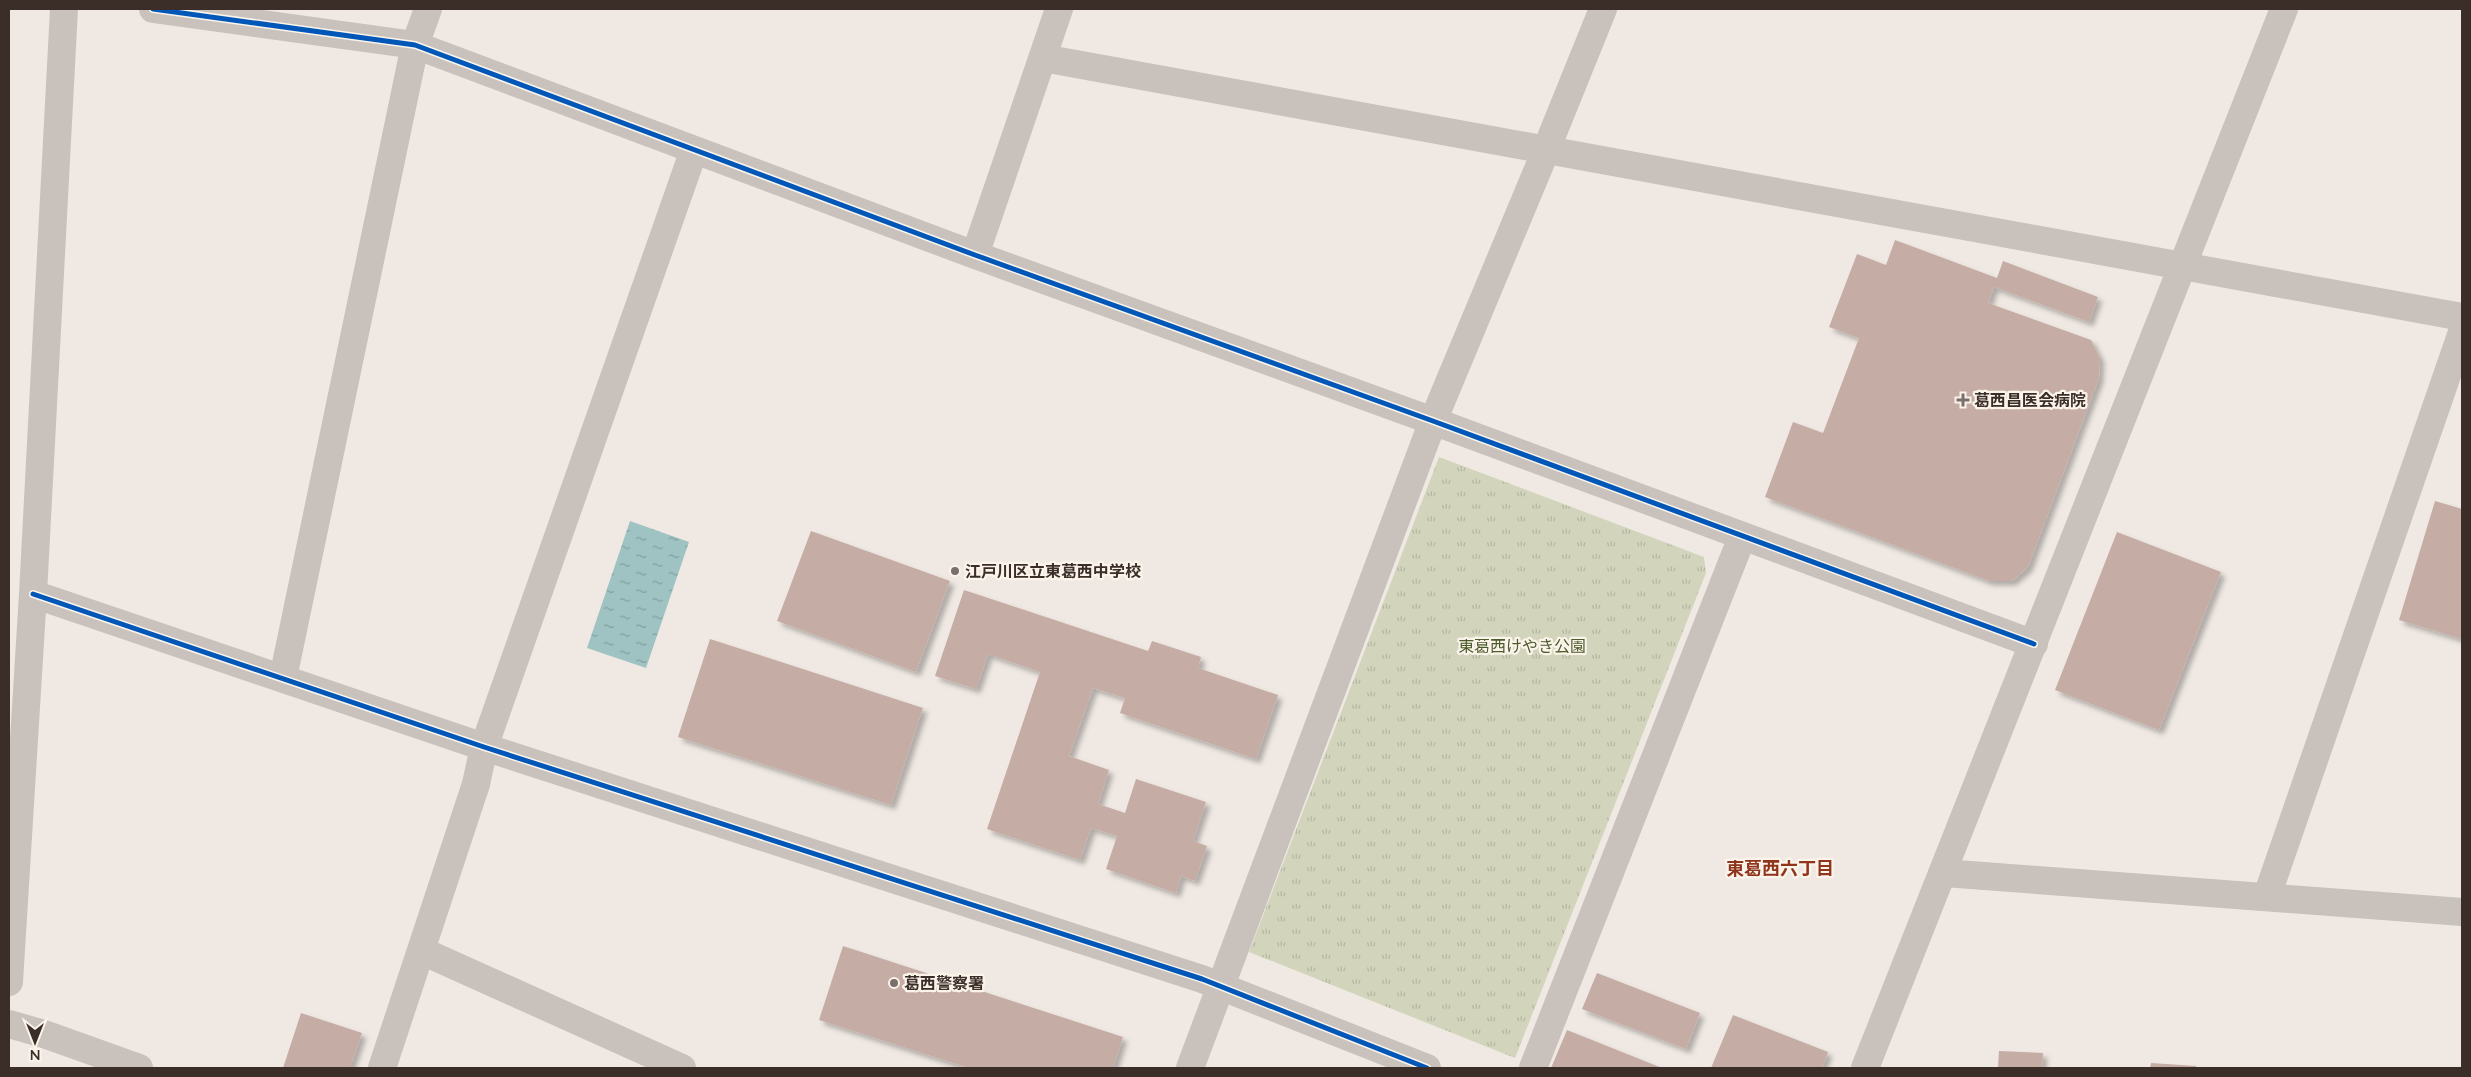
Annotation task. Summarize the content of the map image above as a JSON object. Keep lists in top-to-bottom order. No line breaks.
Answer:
{"districts":["東葛西六丁目"],"parks":["東葛西けやき公園"],"places":{"health":["葛西昌医会病院"],"other":["江戸川区立東葛西中学校","葛西警察署"]},"north":"bottom"}
